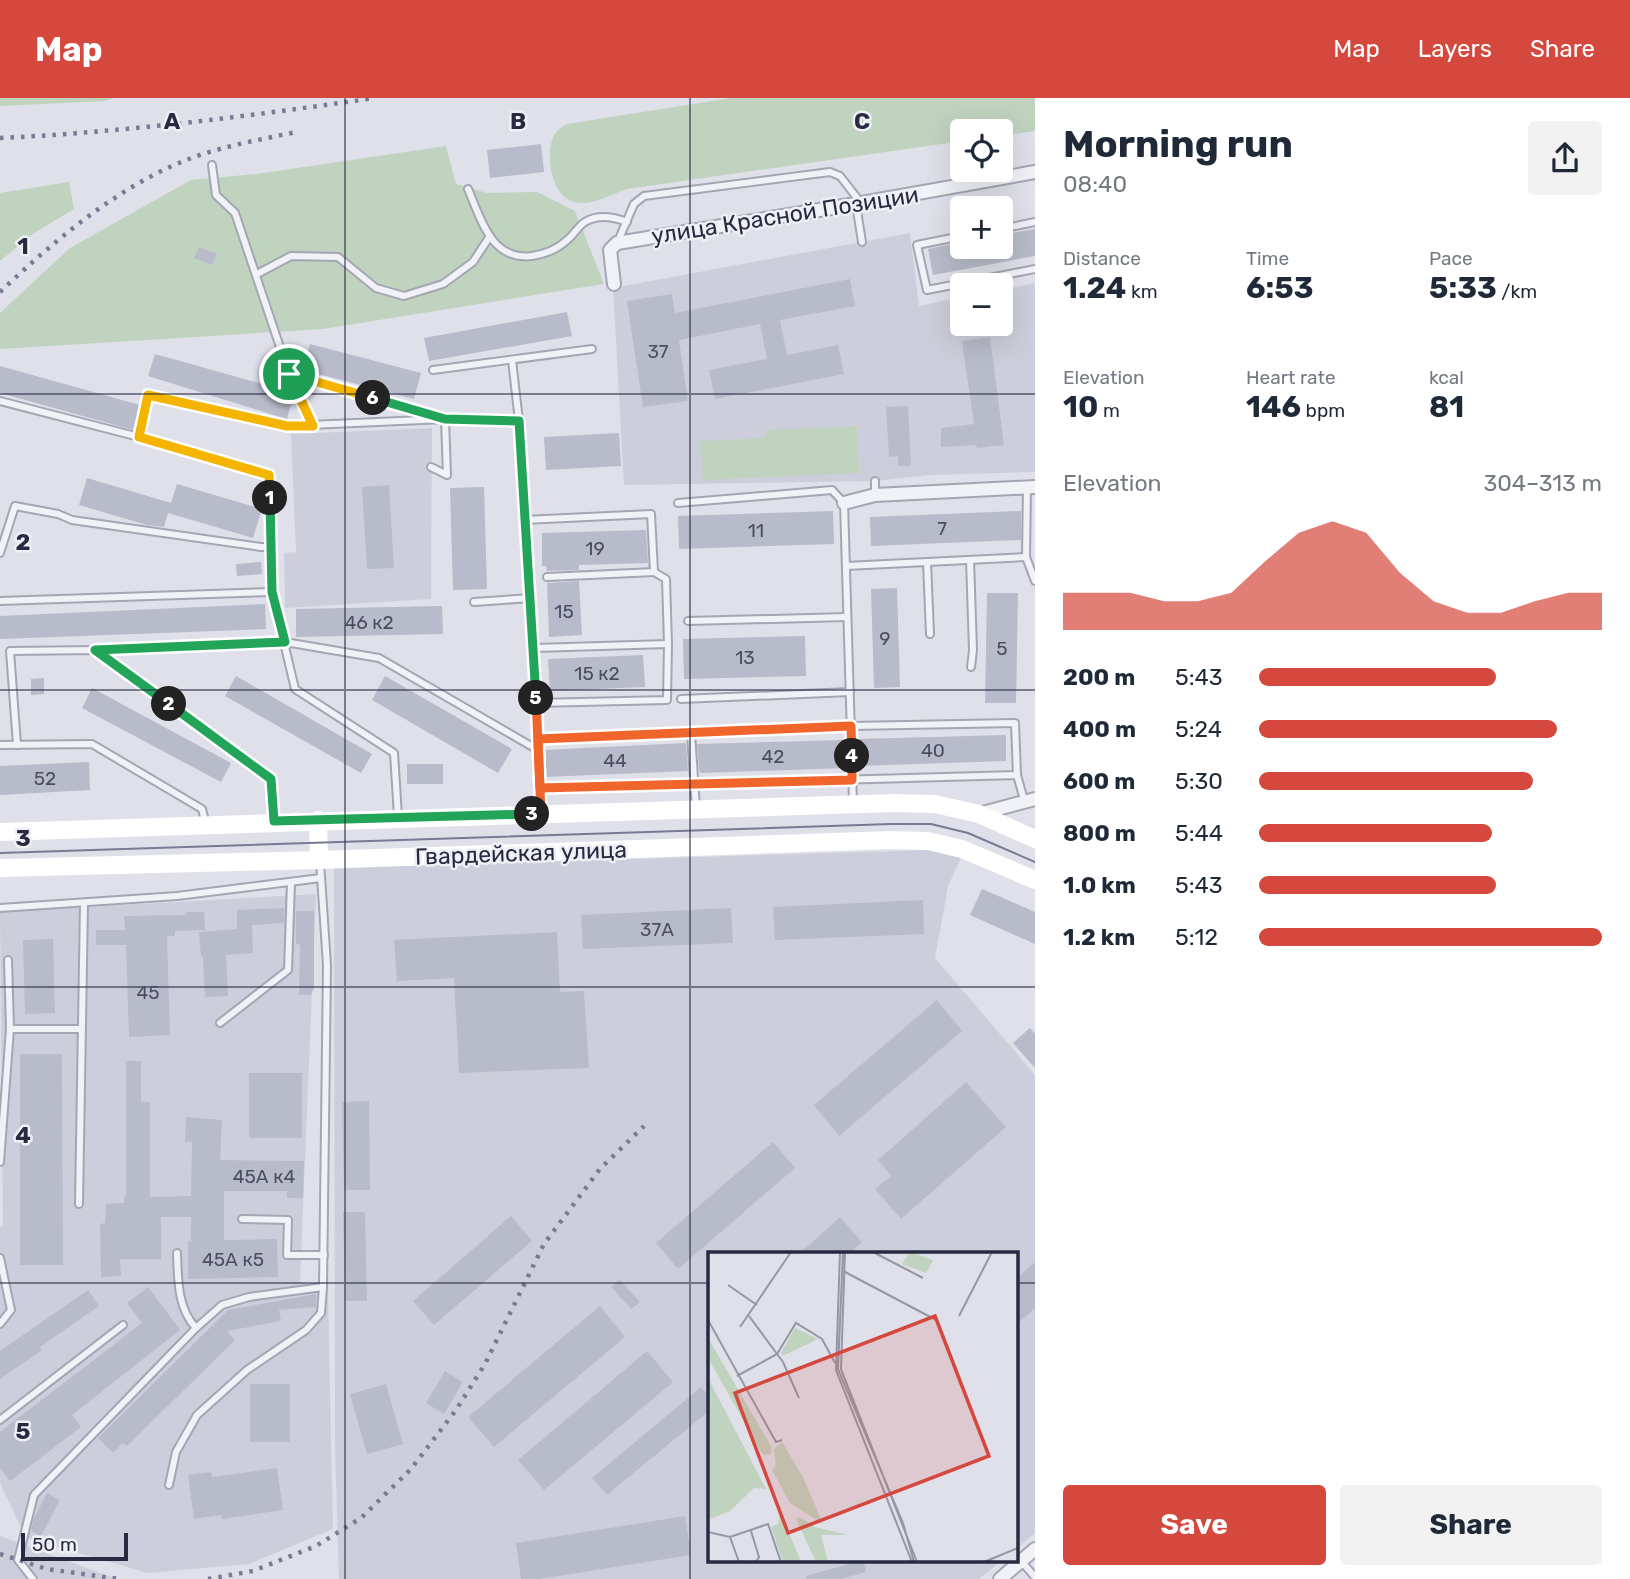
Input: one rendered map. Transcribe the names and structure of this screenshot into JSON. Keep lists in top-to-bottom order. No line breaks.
{"streets":{"main road":["Гвардейская улица"],"street":["улица Красной Позиции"]},"house_numbers":["37","7","11","19","15","46 к2","9","5","13","15 к2","40","42","44","52","37А","45","45А к4","45А к5"],"scale_bar":"50 m","page":{"header":"Map","nav":["Map","Layers","Share"],"heading":["Morning run","08:40"],"map_buttons":["+","−"],"stats":[["Distance","1.24 km"],["Time","6:53"],["Pace","5:33 /km"],["Elevation","10 m"],["Heart rate","146 bpm"],["kcal","81"]],"pins":["6","1","5","2","4","3"],"chart":["Elevation","304–313 m"],"list":[{"name":"200 m","note":"5:43"},{"name":"400 m","note":"5:24"},{"name":"600 m","note":"5:30"},{"name":"800 m","note":"5:44"},{"name":"1.0 km","note":"5:43"},{"name":"1.2 km","note":"5:12"}],"buttons":["Save","Share"],"scale":"50 m"},"grid":{"columns":["A","B","C"],"rows":["1","2","3","4","5"]}}
